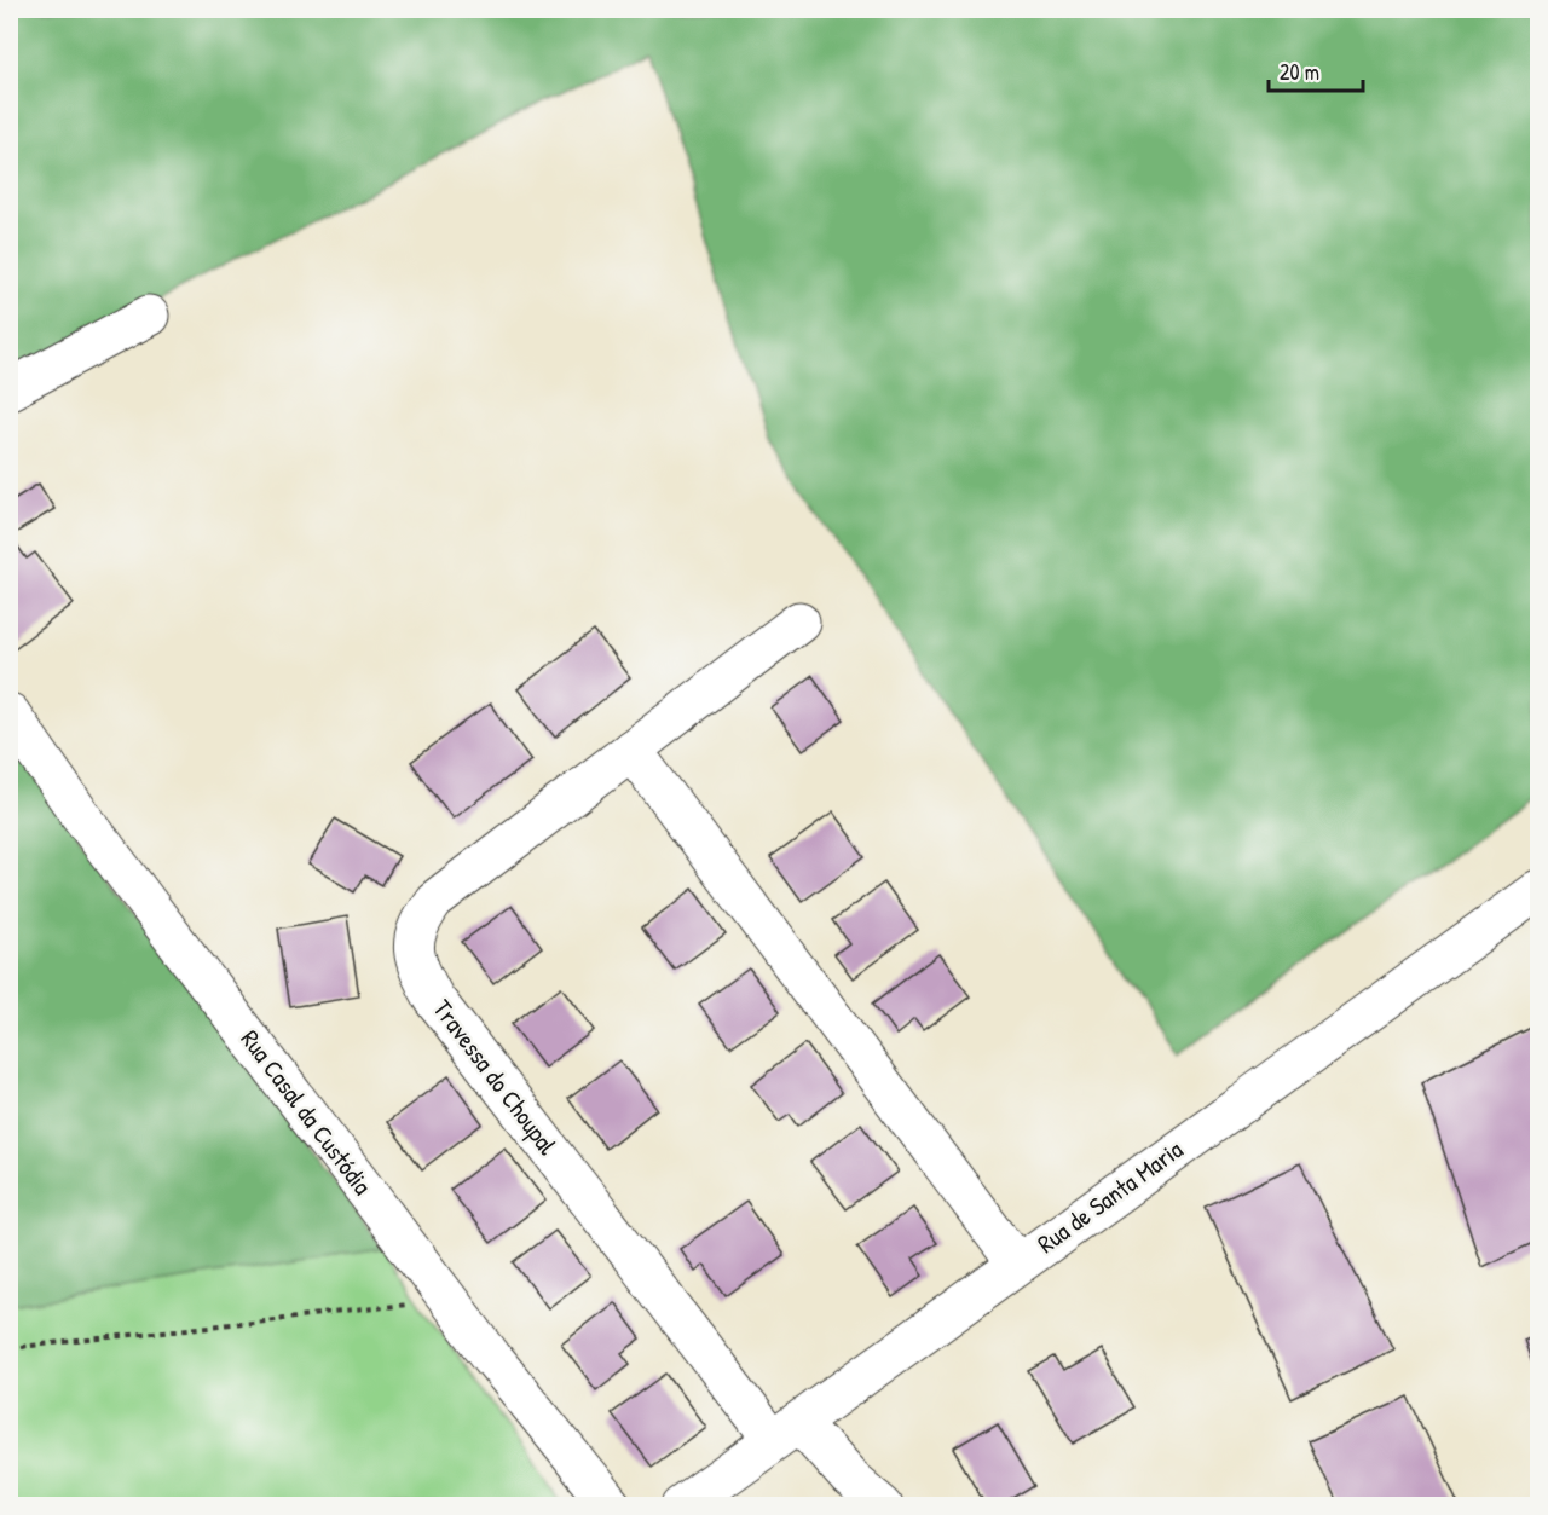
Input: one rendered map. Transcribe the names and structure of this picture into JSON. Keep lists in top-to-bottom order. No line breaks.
{"streets":{"street":["Travessa do Choupal","Rua Casal da Custódia","Rua de Santa Maria"]},"crossings":[["Travessa do Choupal","Rua de Santa Maria"]],"scale_bar":"20 m"}
